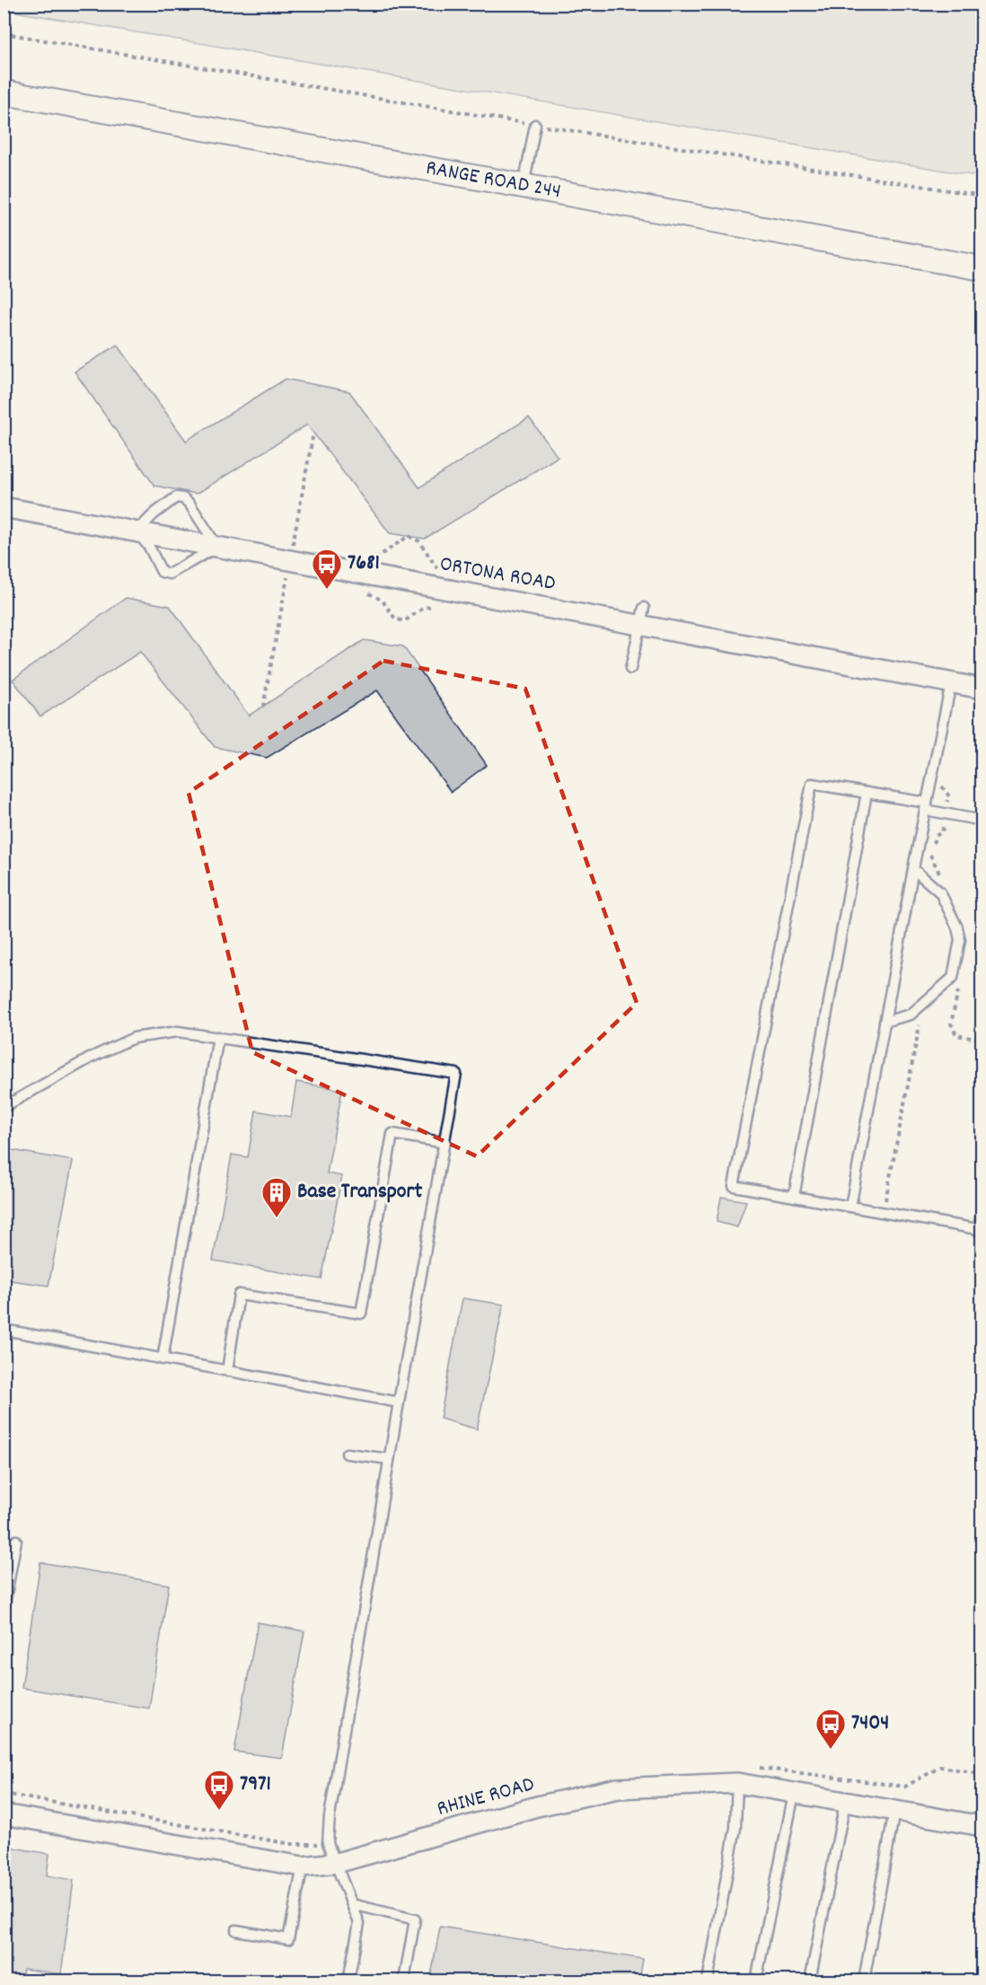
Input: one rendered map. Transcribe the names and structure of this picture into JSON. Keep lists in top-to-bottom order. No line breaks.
{"streets":{"street":["RANGE ROAD 244","ORTONA ROAD","RHINE ROAD"]},"places":{"bus stop":["7681","7404","7971"],"building":["Base Transport"]}}
